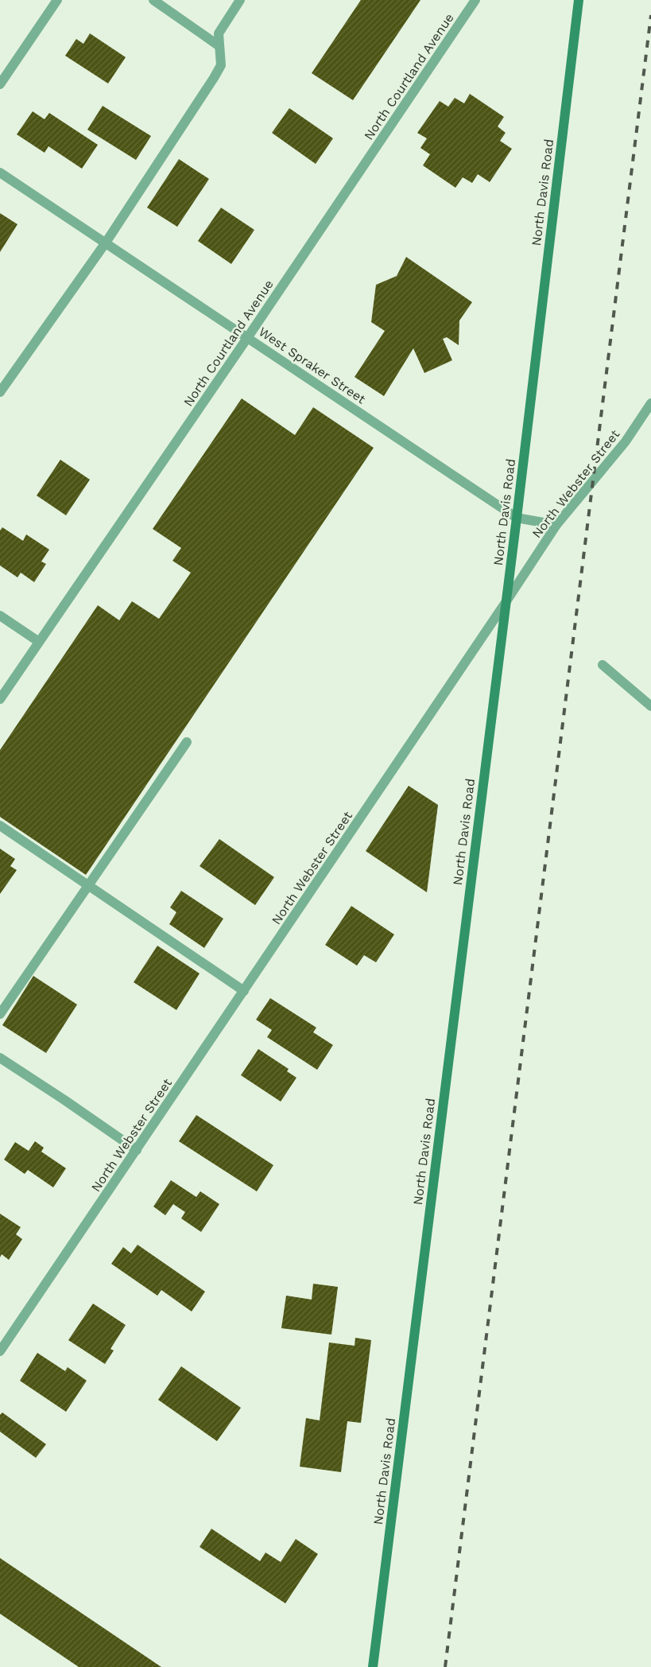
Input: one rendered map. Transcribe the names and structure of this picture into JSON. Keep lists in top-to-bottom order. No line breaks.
{"streets":{"street":["North Courtland Avenue","North Davis Road","West Spraker Street","North Webster Street"]},"crossings":[["North Courtland Avenue","West Spraker Street"],["North Davis Road","West Spraker Street"],["North Davis Road","North Webster Street"],["West Spraker Street","North Webster Street"]]}
